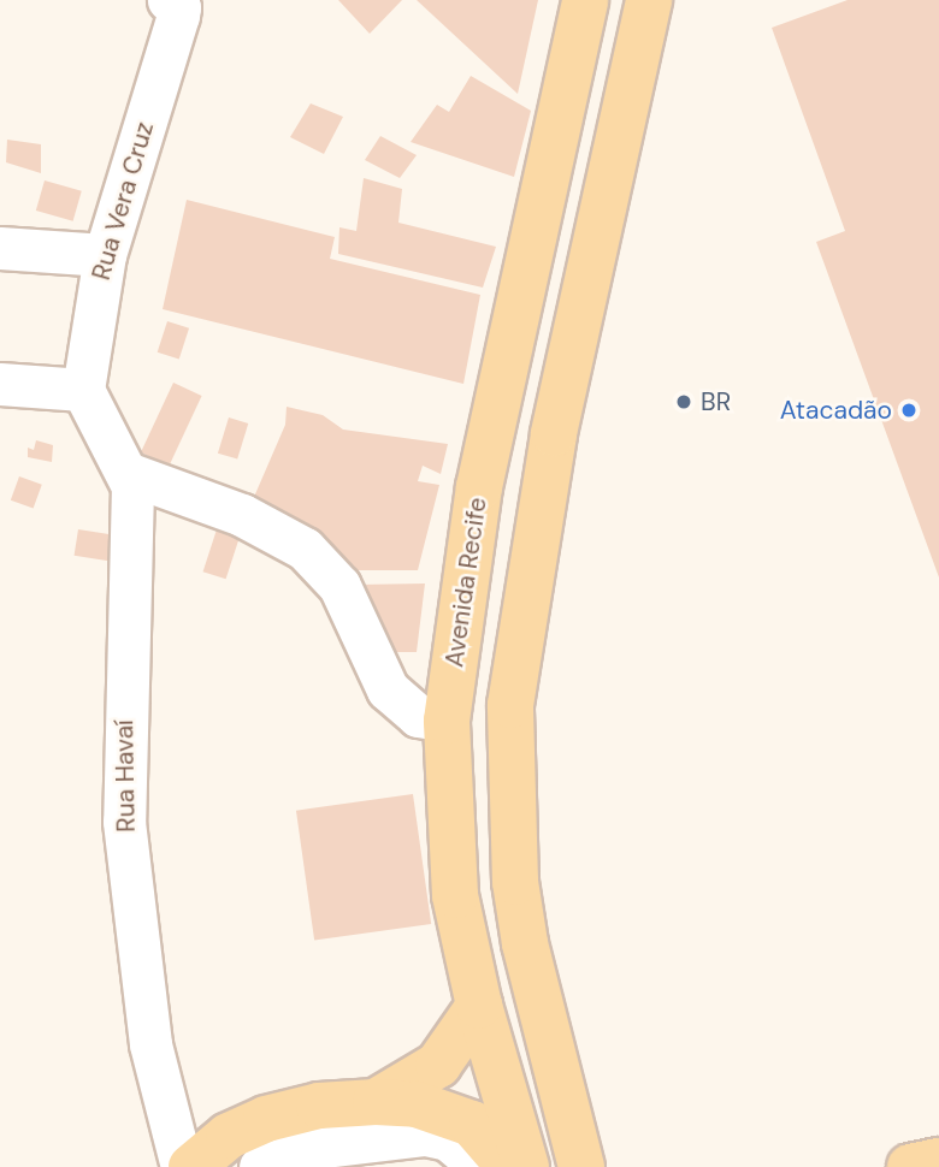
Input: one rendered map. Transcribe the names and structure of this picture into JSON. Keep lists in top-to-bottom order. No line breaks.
{"streets":{"main road":["Avenida Recife"],"street":["Rua Vera Cruz","Rua Havaí"]},"crossings":[["Rua Vera Cruz","Rua Havaí"]],"places":["BR","Atacadão"]}
